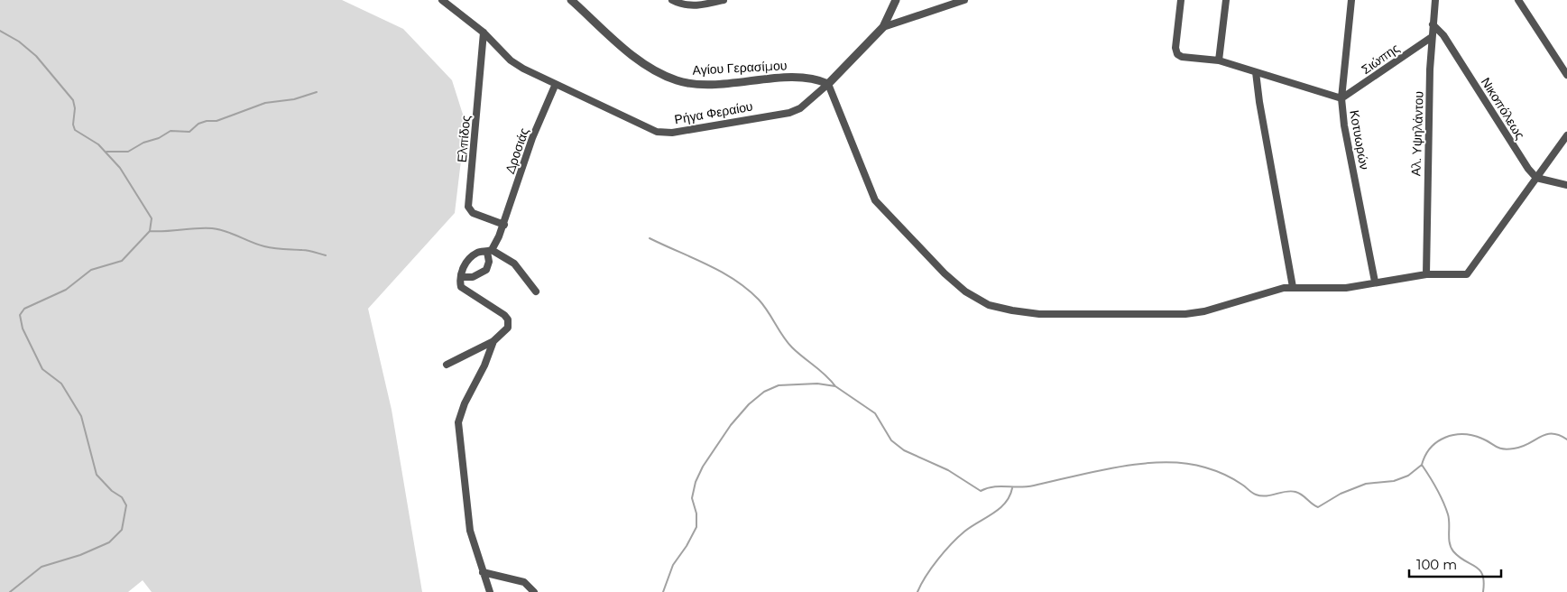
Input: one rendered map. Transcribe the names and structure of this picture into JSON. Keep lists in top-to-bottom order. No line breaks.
{"streets":{"street":["Σιώπης","Αγίου Γερασίμου","Νικοπόλεως","Ρήγα Φεραίου","Αλ. Υψηλάντου","Ελπίδος","Κοτυωρών","Δροσιάς"]},"crossings":[["Σιώπης","Αλ. Υψηλάντου"],["Σιώπης","Κοτυωρών"],["Αγίου Γερασίμου","Ρήγα Φεραίου"],["Νικοπόλεως","Αλ. Υψηλάντου"],["Ρήγα Φεραίου","Ελπίδος"],["Ρήγα Φεραίου","Δροσιάς"],["Ελπίδος","Δροσιάς"]],"scale_bar":"100 m"}
